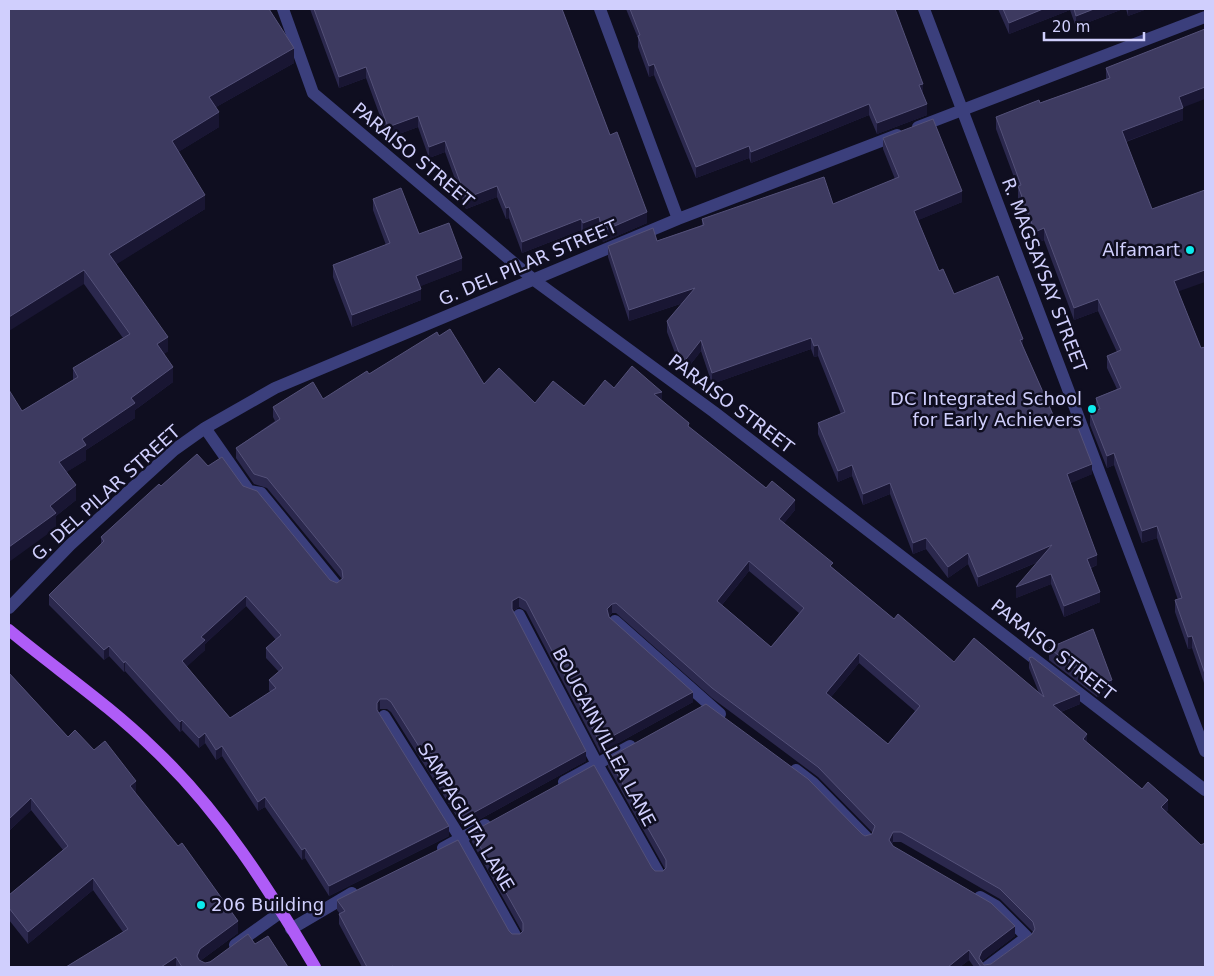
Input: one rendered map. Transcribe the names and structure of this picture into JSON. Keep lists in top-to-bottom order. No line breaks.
{"streets":{"street":["PARAISO STREET","G. DEL PILAR STREET","R. MAGSAYSAY STREET","BOUGAINVILLEA LANE","SAMPAGUITA LANE"]},"crossings":[["PARAISO STREET","G. DEL PILAR STREET"],["G. DEL PILAR STREET","R. MAGSAYSAY STREET"]],"places":["Alfamart","DC Integrated School for Early Achievers","206 Building"],"scale_bar":"20 m"}
